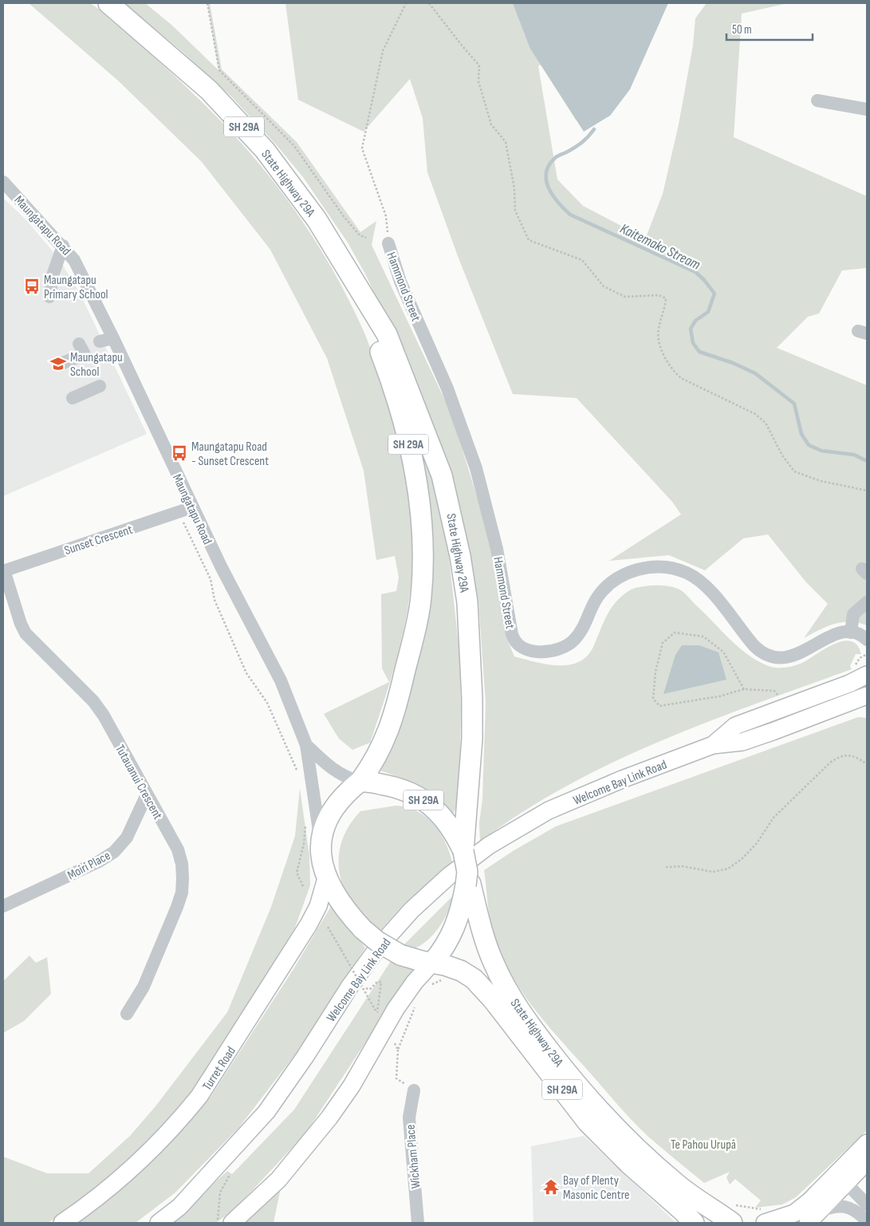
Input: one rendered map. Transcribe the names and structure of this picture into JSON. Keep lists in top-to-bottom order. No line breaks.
{"streets":{"highway":["SH 29A","State Highway 29A"],"main road":["Welcome Bay Link Road","Turret Road"],"street":["Maungatapu Road","Hammond Street","Sunset Crescent","Tutauanui Crescent","Moiri Place","Wickham Place"]},"crossings":[["SH 29A","State Highway 29A"],["SH 29A","Maungatapu Road"],["SH 29A","Turret Road"],["State Highway 29A","Maungatapu Road"],["Maungatapu Road","Sunset Crescent"],["Sunset Crescent","Tutauanui Crescent"],["Tutauanui Crescent","Moiri Place"]],"water":["Kaitemako Stream"],"parks":["Te Pahou Urupā"],"places":{"bus stop":["Maungatapu Primary School","Maungatapu Road - Sunset Crescent"],"school or university":["Maungatapu School"],"temple":["Bay of Plenty Masonic Centre"]},"scale_bar":"50 m"}
